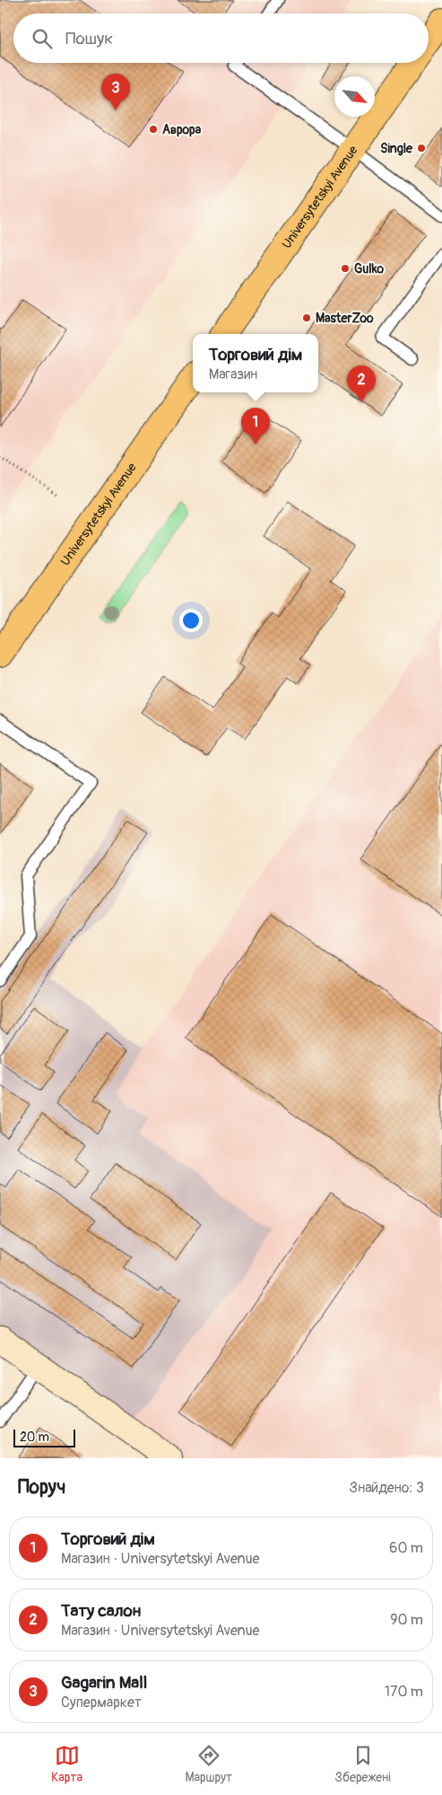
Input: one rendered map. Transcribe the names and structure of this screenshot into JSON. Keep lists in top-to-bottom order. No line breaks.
{"streets":{"main road":["Universytetskyi Avenue"]},"places":["Аврора","Single","Gulko","MasterZoo"],"scale_bar":"20 m","north":"bottom right","page":{"search":"Пошук","pins":["3","2","1"],"popup":["Торговий дім","Магазин"],"scale":"20 m","heading":["Поруч","Знайдено: 3"],"list":[{"mark":"1","name":"Торговий дім","note":"Магазин · Universytetskyi Avenue","value":"60 m"},{"mark":"2","name":"Тату салон","note":"Магазин · Universytetskyi Avenue","value":"90 m"},{"mark":"3","name":"Gagarin Mall","note":"Супермаркет","value":"170 m"}],"nav":["Карта","Маршрут","Збережені"]}}
